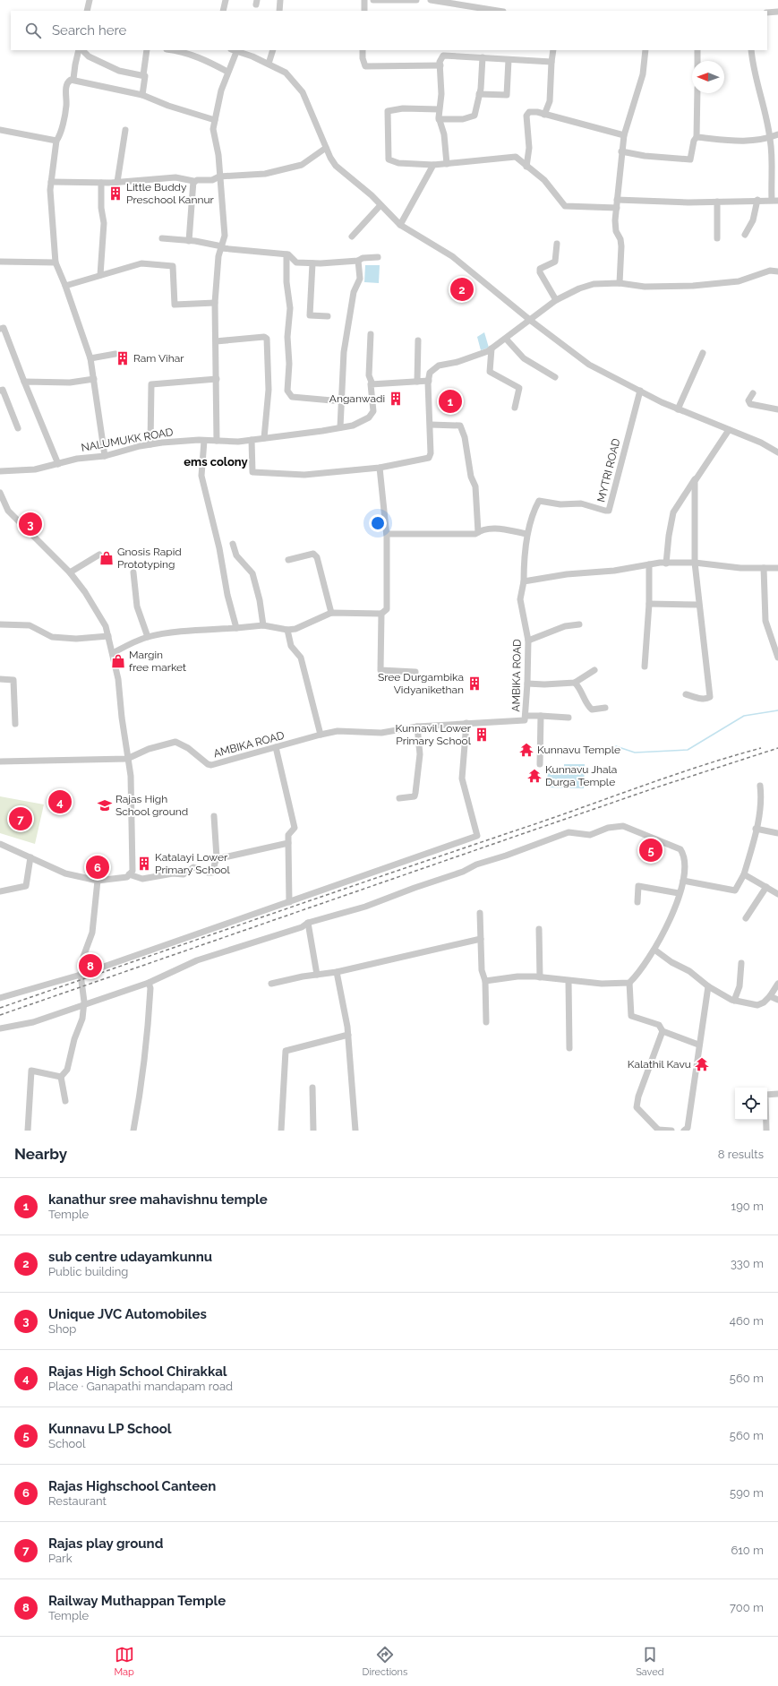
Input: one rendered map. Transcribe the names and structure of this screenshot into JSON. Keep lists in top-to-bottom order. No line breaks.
{"streets":{"street":["NALUMUKK ROAD","MYTRI ROAD","AMBIKA ROAD"]},"crossings":[["MYTRI ROAD","AMBIKA ROAD"]],"districts":["ems colony"],"places":{"building":["Little Buddy Preschool Kannur","Ram Vihar","Anganwadi","Sree Durgambika Vidyanikethan","Kunnavil Lower Primary School","Katalayi Lower Primary School"],"shop":["Gnosis Rapid Prototyping","Margin free market"],"temple":["Kunnavu Temple","Kunnavu Jhala Durga Temple","Kalathil Kavu"],"school or university":["Rajas High School ground"]},"north":"left","page":{"search":"Search here","pins":["2","1","3","4","7","5","6","8"],"heading":["Nearby","8 results"],"list":[{"mark":"1","name":"kanathur sree mahavishnu temple","note":"Temple","value":"190 m"},{"mark":"2","name":"sub centre udayamkunnu","note":"Public building","value":"330 m"},{"mark":"3","name":"Unique JVC Automobiles","note":"Shop","value":"460 m"},{"mark":"4","name":"Rajas High School Chirakkal","note":"Place · Ganapathi mandapam road","value":"560 m"},{"mark":"5","name":"Kunnavu LP School","note":"School","value":"560 m"},{"mark":"6","name":"Rajas Highschool Canteen","note":"Restaurant","value":"590 m"},{"mark":"7","name":"Rajas play ground","note":"Park","value":"610 m"},{"mark":"8","name":"Railway Muthappan Temple","note":"Temple","value":"700 m"}],"nav":["Map","Directions","Saved"]}}
